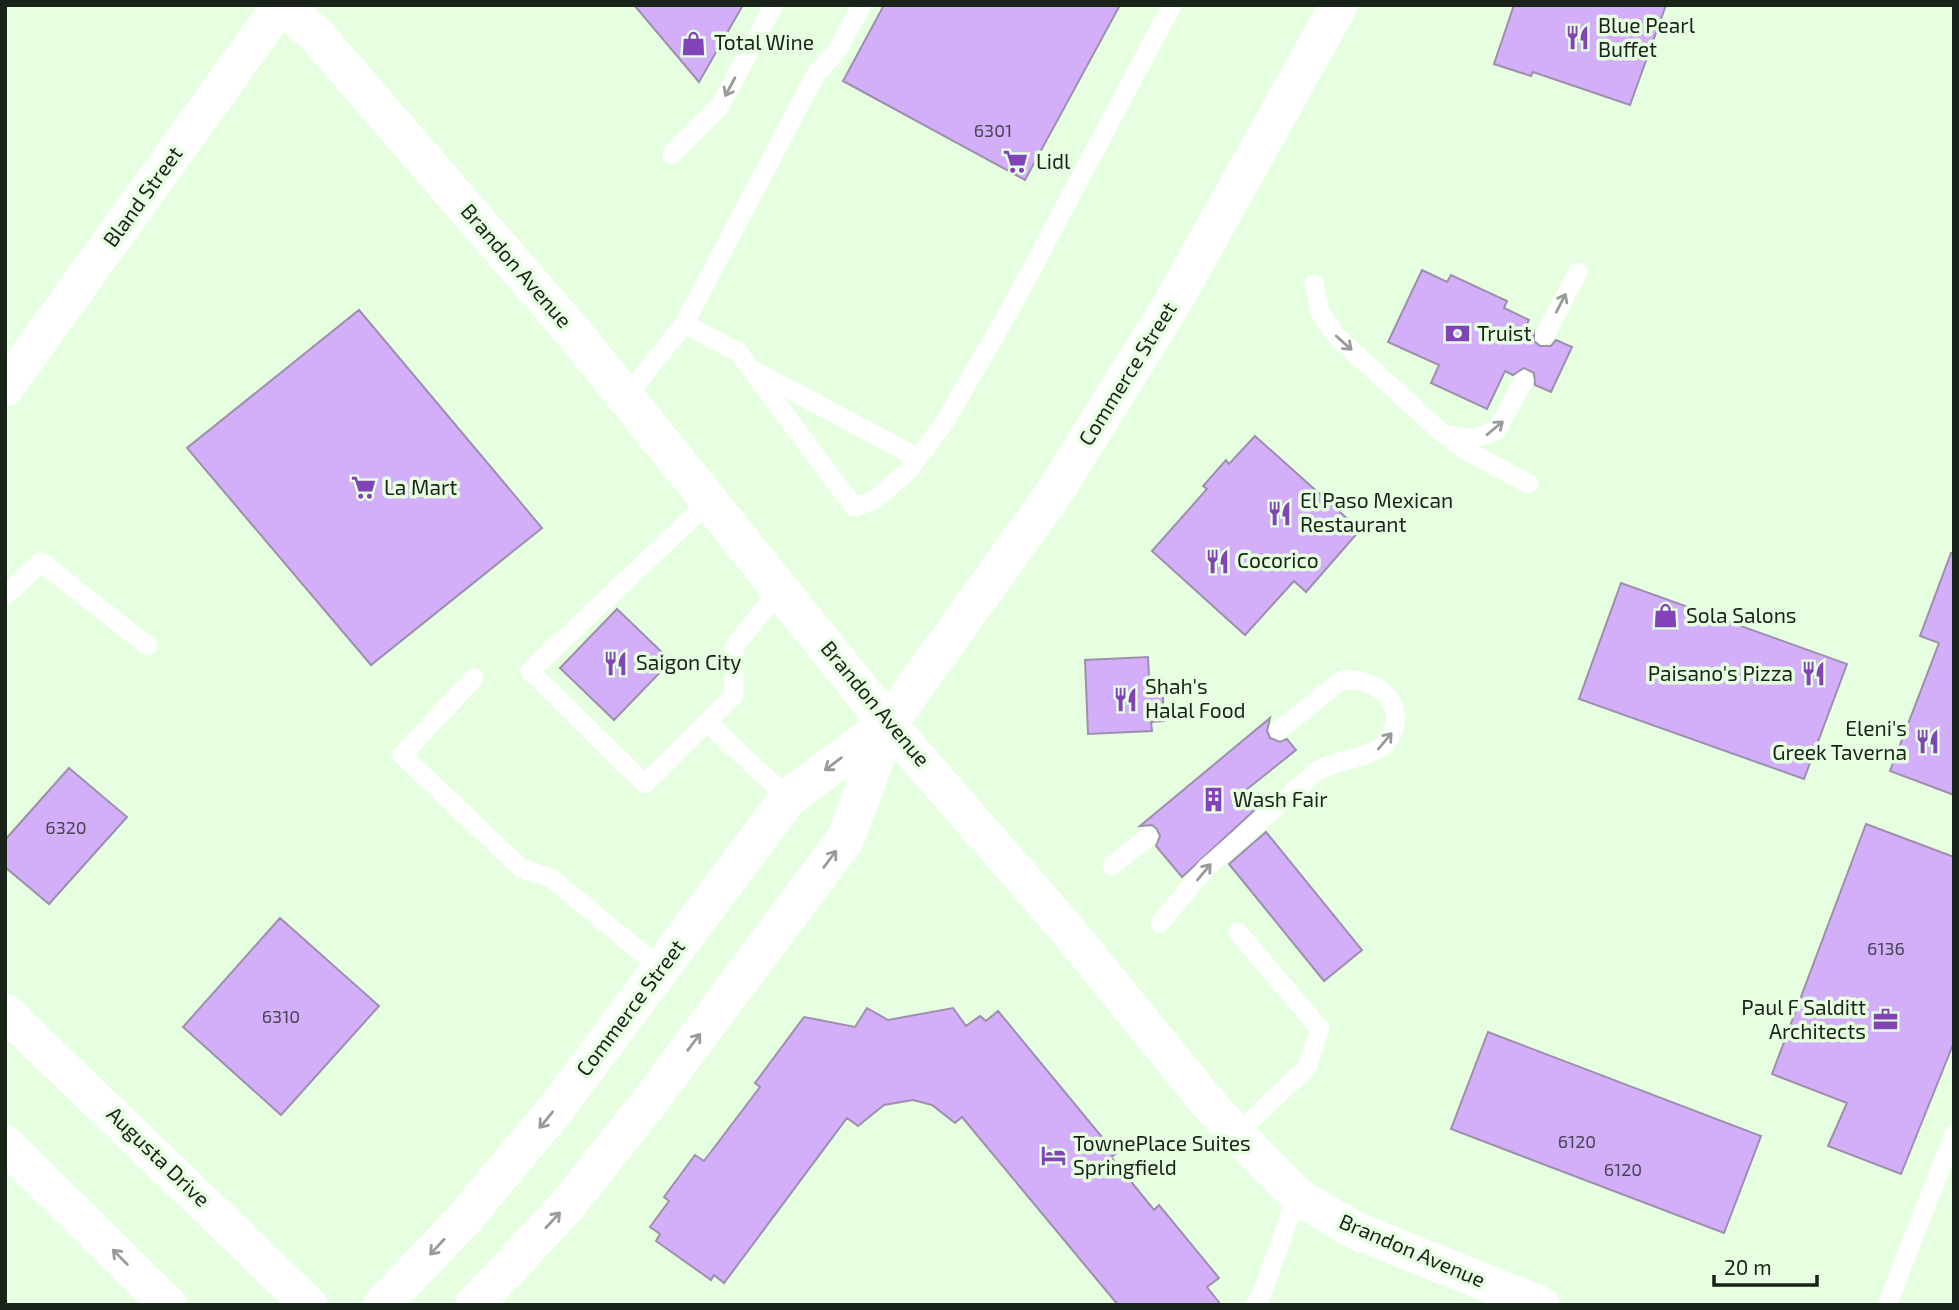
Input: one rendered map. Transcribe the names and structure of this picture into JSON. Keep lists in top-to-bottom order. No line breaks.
{"streets":{"main road":["Brandon Avenue","Commerce Street"],"street":["Bland Street","Augusta Drive"]},"crossings":[["Bland Street","Brandon Avenue"],["Brandon Avenue","Commerce Street"]],"places":{"restaurant":["Blue Pearl Buffet","El Paso Mexican Restaurant","Cocorico","Saigon City","Paisano's Pizza","Shah's Halal Food","Eleni's Greek Taverna"],"shop":["Total Wine","Sola Salons"],"supermarket":["Lidl","La Mart"],"bank":["Truist"],"building":["Wash Fair"],"office":["Paul F Salditt Architects"],"hotel":["TownePlace Suites Springfield"]},"house_numbers":["6301","6320","6136","6310","6120","6120"],"scale_bar":"20 m"}
